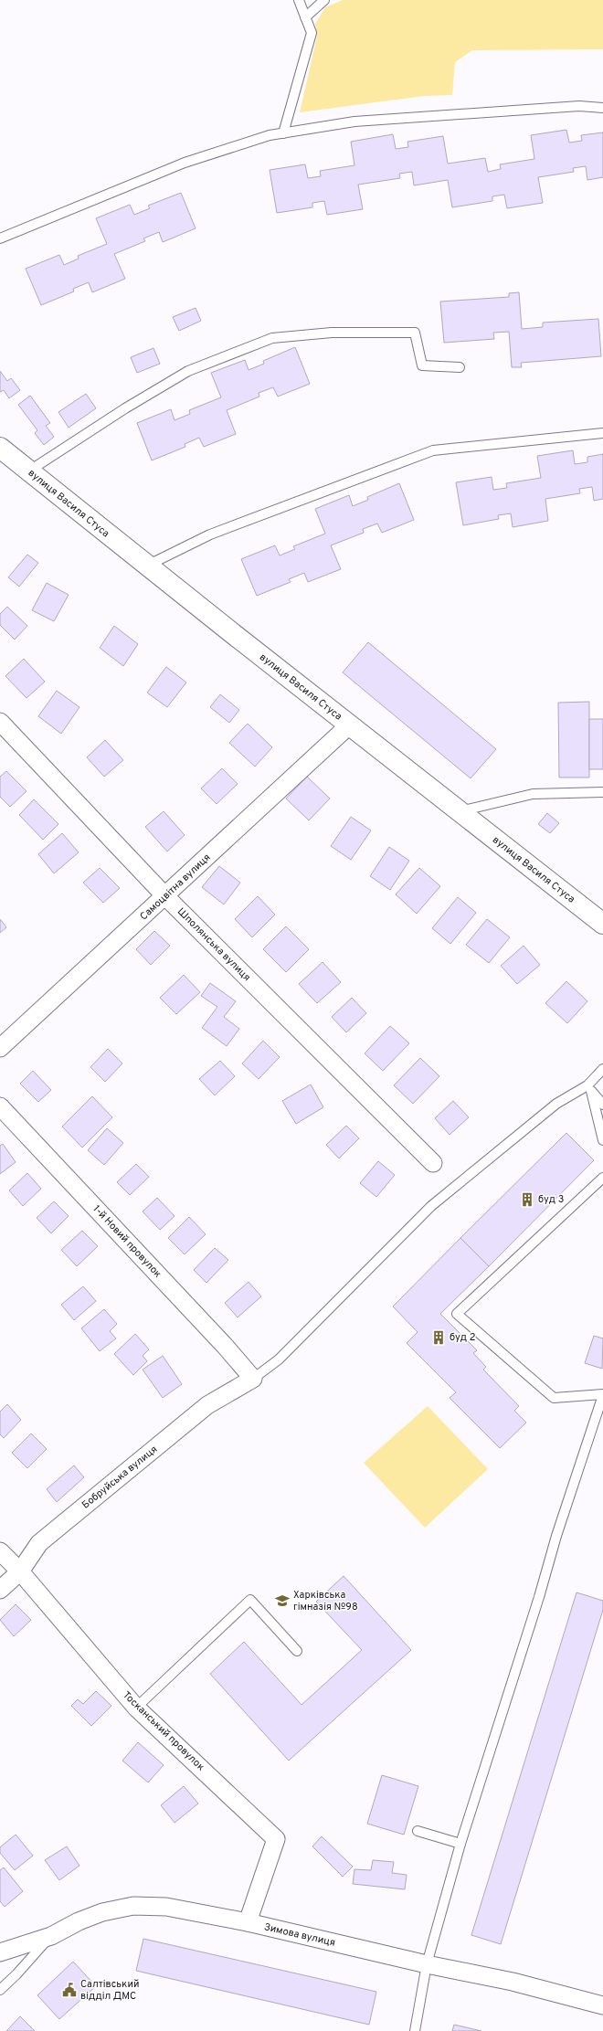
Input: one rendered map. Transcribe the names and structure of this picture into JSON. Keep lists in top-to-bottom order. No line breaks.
{"streets":{"street":["вулиця Василя Стуса","Самоцвітна вулиця","Шполянська вулиця","1-й Новий провулок","Бобруйська вулиця","Тосканський провулок","Зимова вулиця"]},"crossings":[["вулиця Василя Стуса","Самоцвітна вулиця"],["Самоцвітна вулиця","Шполянська вулиця"],["1-й Новий провулок","Бобруйська вулиця"],["Бобруйська вулиця","Тосканський провулок"],["Тосканський провулок","Зимова вулиця"]],"places":{"building":["буд 3","буд 2"],"school or university":["Харківська гімназія №98"],"public building":["Салтівський відділ ДМС"]}}
